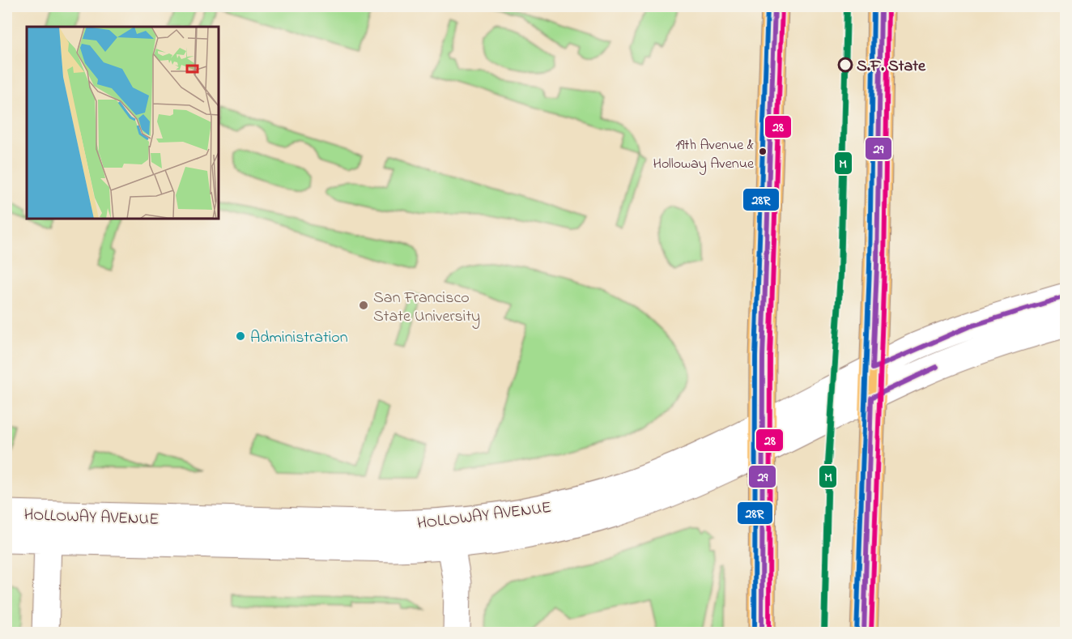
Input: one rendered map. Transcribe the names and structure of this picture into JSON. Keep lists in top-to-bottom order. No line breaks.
{"streets":{"street":["HOLLOWAY AVENUE"]},"places":["S.F. State","19th Avenue & Holloway Avenue","San Francisco State University","Administration"],"lines":["transit line M","transit line 29","transit line 28","transit line 28R"]}
